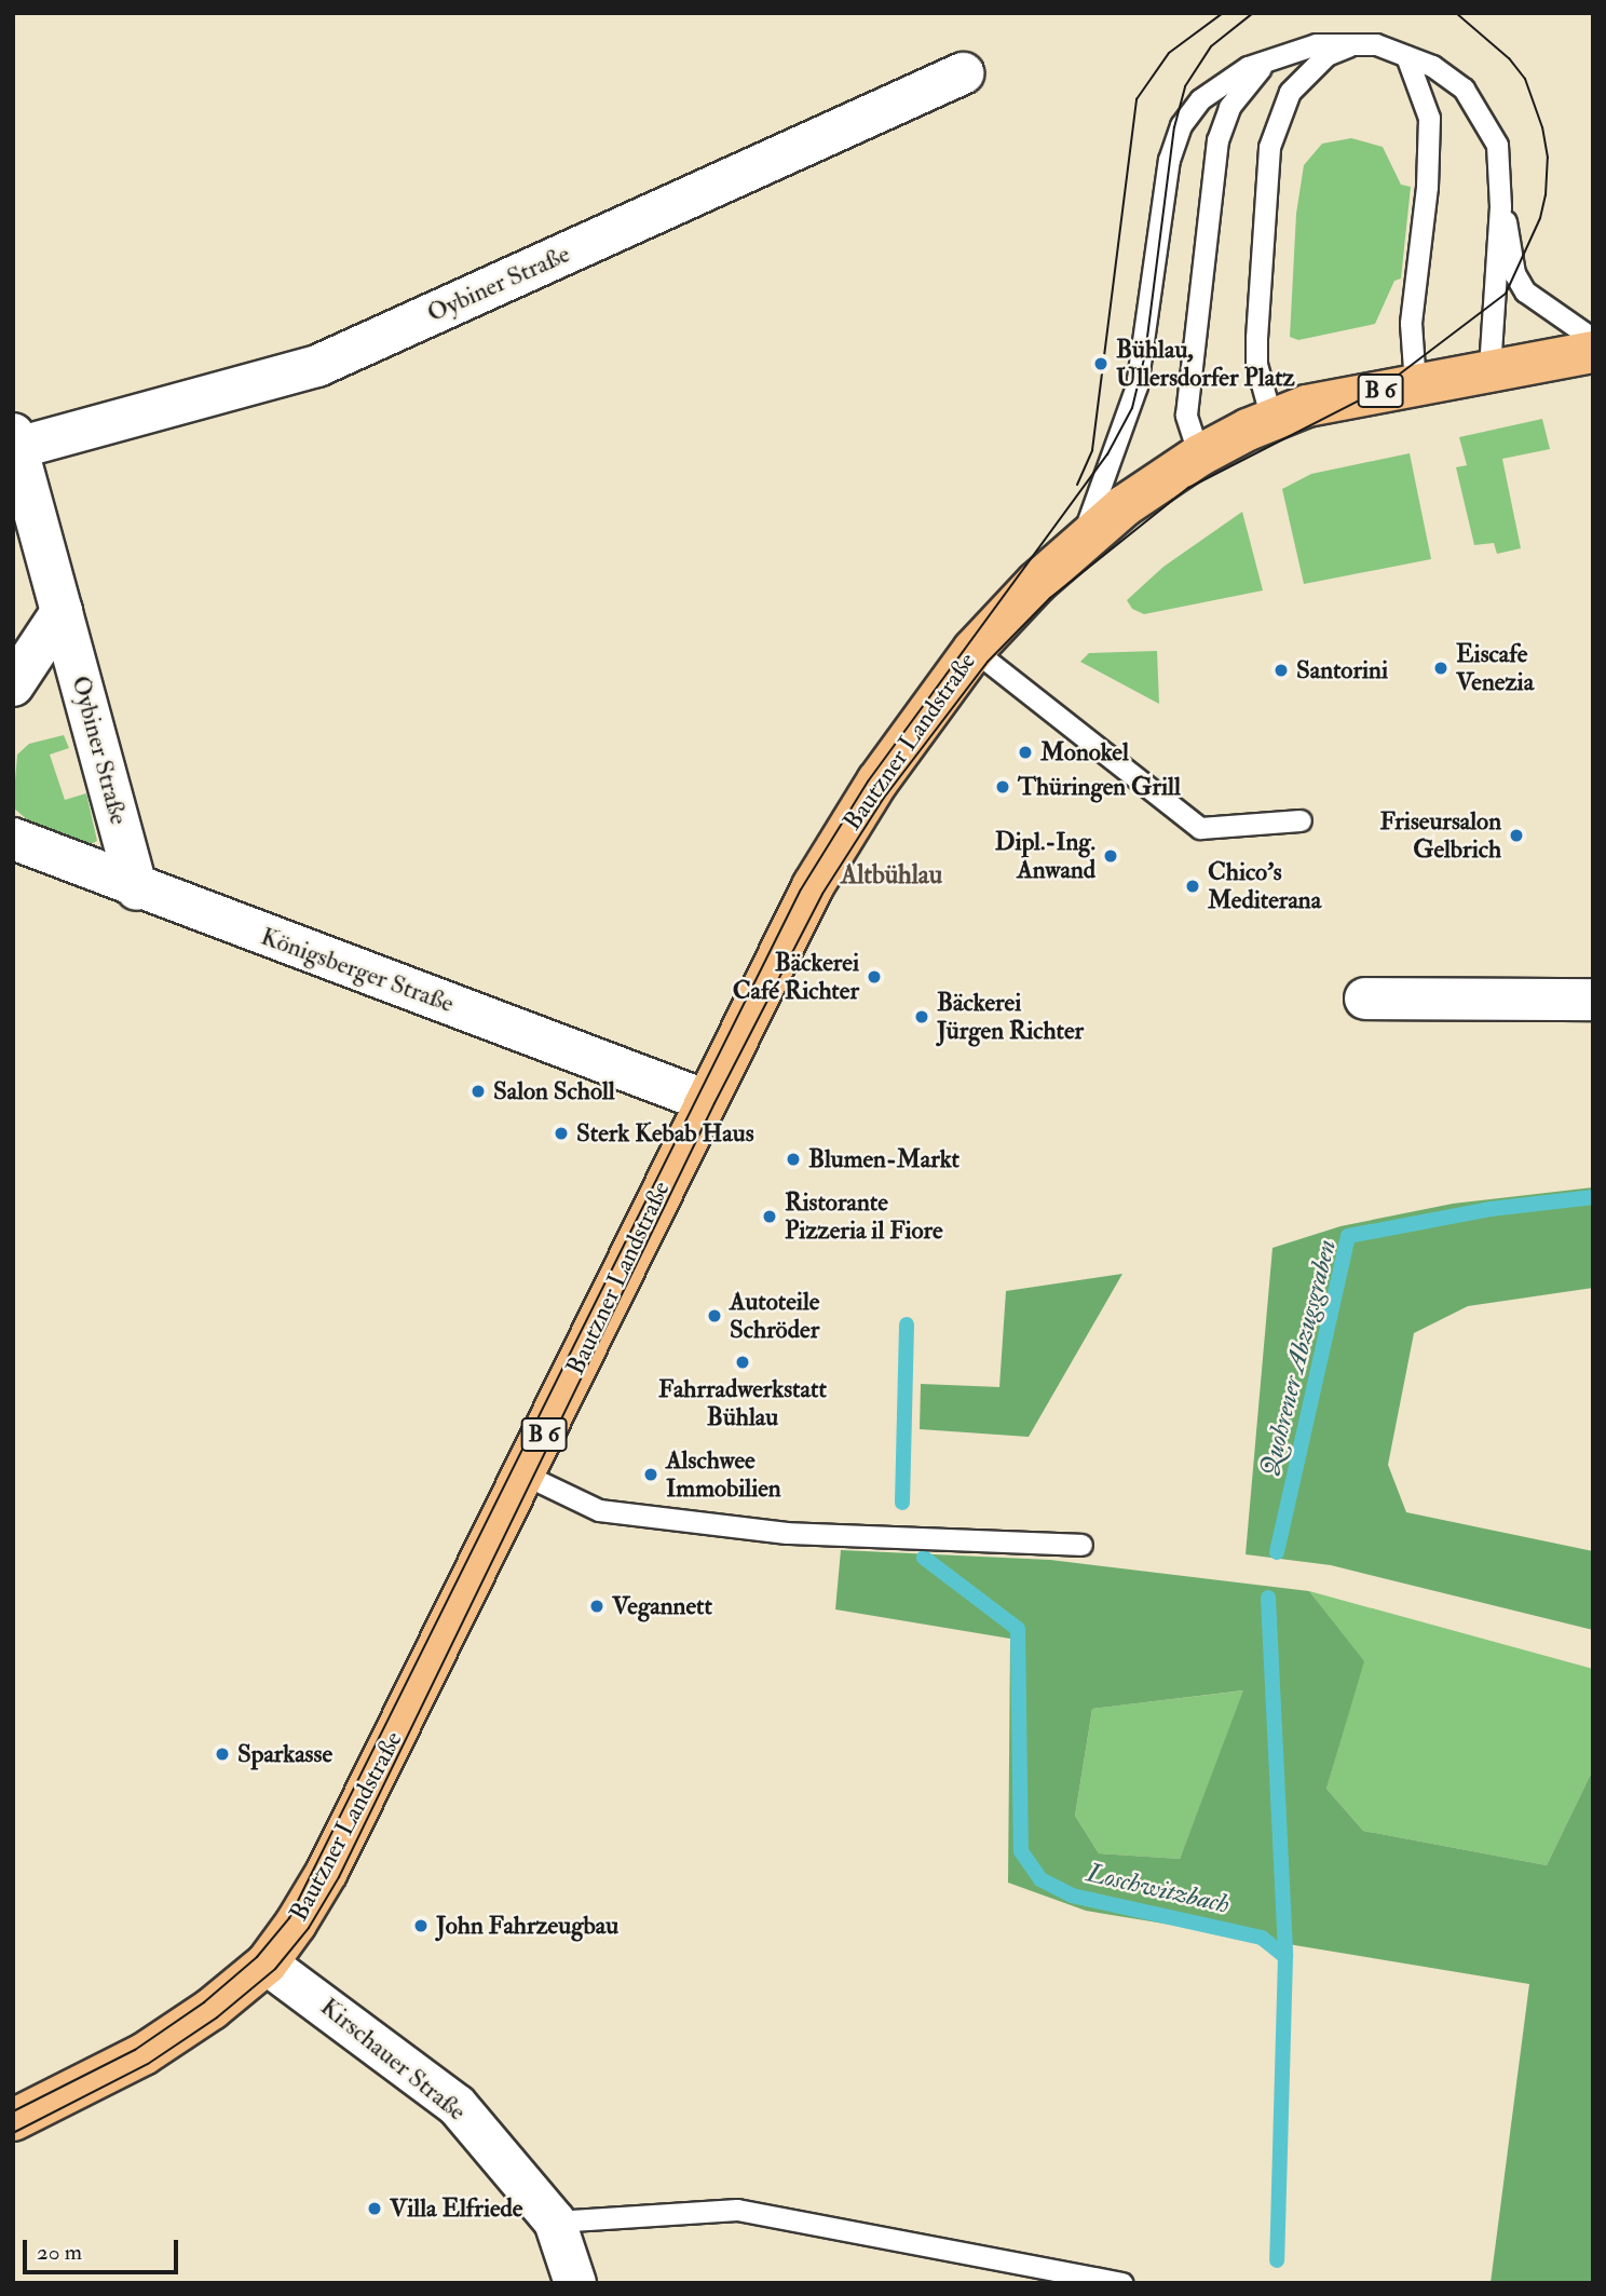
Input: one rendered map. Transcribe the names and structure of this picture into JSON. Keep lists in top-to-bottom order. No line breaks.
{"streets":{"main road":["B 6","Bautzner Landstraße"],"street":["Oybiner Straße","Königsberger Straße","Kirschauer Straße"]},"crossings":[["Oybiner Straße","Königsberger Straße"],["Bautzner Landstraße","Königsberger Straße"],["Bautzner Landstraße","Kirschauer Straße"]],"districts":["Altbühlau"],"water":["Quohrener Abzugsgraben","Loschwitzbach"],"places":["Bühlau, Ullersdorfer Platz","Eiscafe Venezia","Santorini","Monokel","Thüringen Grill","Friseursalon Gelbrich","Dipl.-Ing. Anwand","Chico's Mediterana","Bäckerei Café Richter","Bäckerei Jürgen Richter","Salon Scholl","Sterk Kebab Haus","Blumen-Markt","Ristorante Pizzeria il Fiore","Autoteile Schröder","Fahrradwerkstatt Bühlau","Alschwee Immobilien","Vegannett","Sparkasse","John Fahrzeugbau","Villa Elfriede"],"scale_bar":"20 m"}
